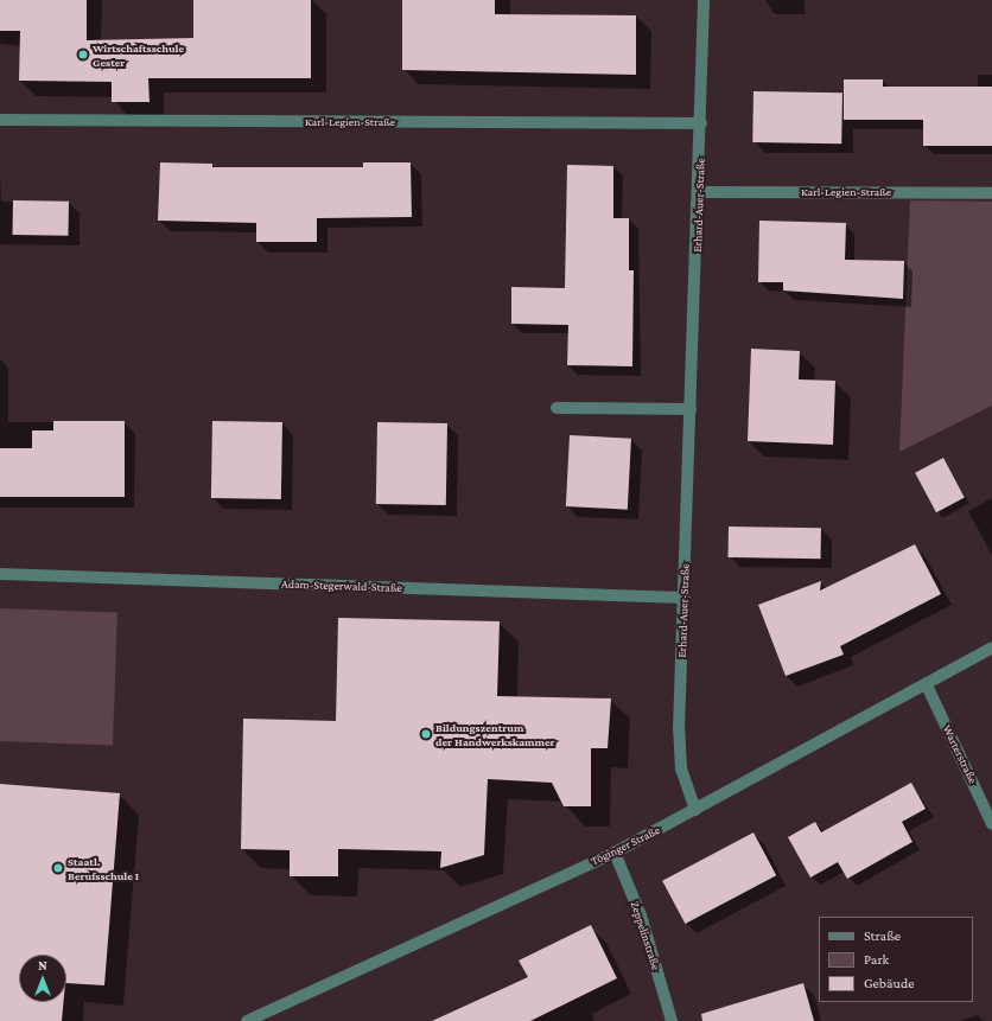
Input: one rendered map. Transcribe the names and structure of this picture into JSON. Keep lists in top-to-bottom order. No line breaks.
{"streets":{"street":["Karl-Legien-Straße","Erhard-Auer-Straße","Adam-Stegerwald-Straße","Warterstraße","Töginger Straße","Zeppelinstraße"]},"crossings":[["Karl-Legien-Straße","Erhard-Auer-Straße"],["Erhard-Auer-Straße","Adam-Stegerwald-Straße"],["Erhard-Auer-Straße","Töginger Straße"],["Warterstraße","Töginger Straße"],["Töginger Straße","Zeppelinstraße"]],"places":["Wirtschaftsschule Gester","Bildungszentrum der Handwerkskammer","Staatl. Berufsschule I"],"legend":["Straße","Park","Gebäude"],"north":"top"}
